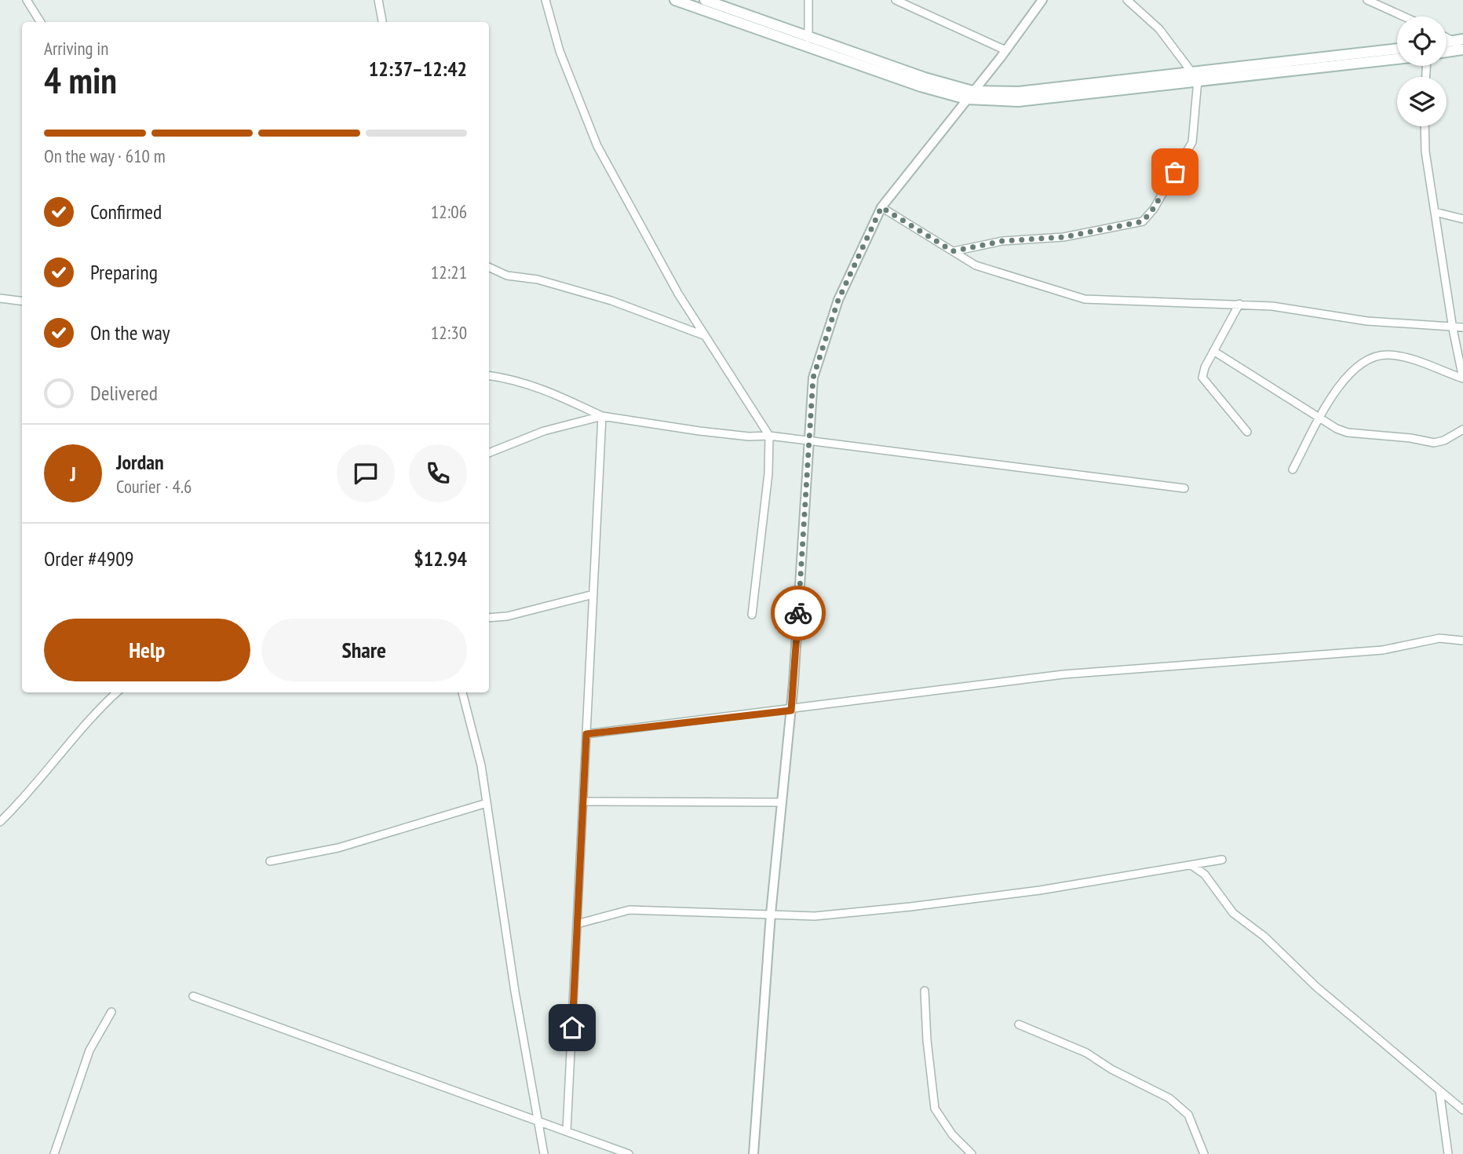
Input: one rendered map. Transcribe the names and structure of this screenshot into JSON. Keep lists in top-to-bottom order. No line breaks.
{"page":{"heading":["4 min","Arriving in","12:37–12:42"],"panel":["Jordan","Courier · 4.6","Order #4909","$12.94"],"bar":"On the way · 610 m","list":[["Confirmed","12:06"],["Preparing","12:21"],["On the way","12:30"],"Delivered"],"round":"J","buttons":["Help","Share"]}}
